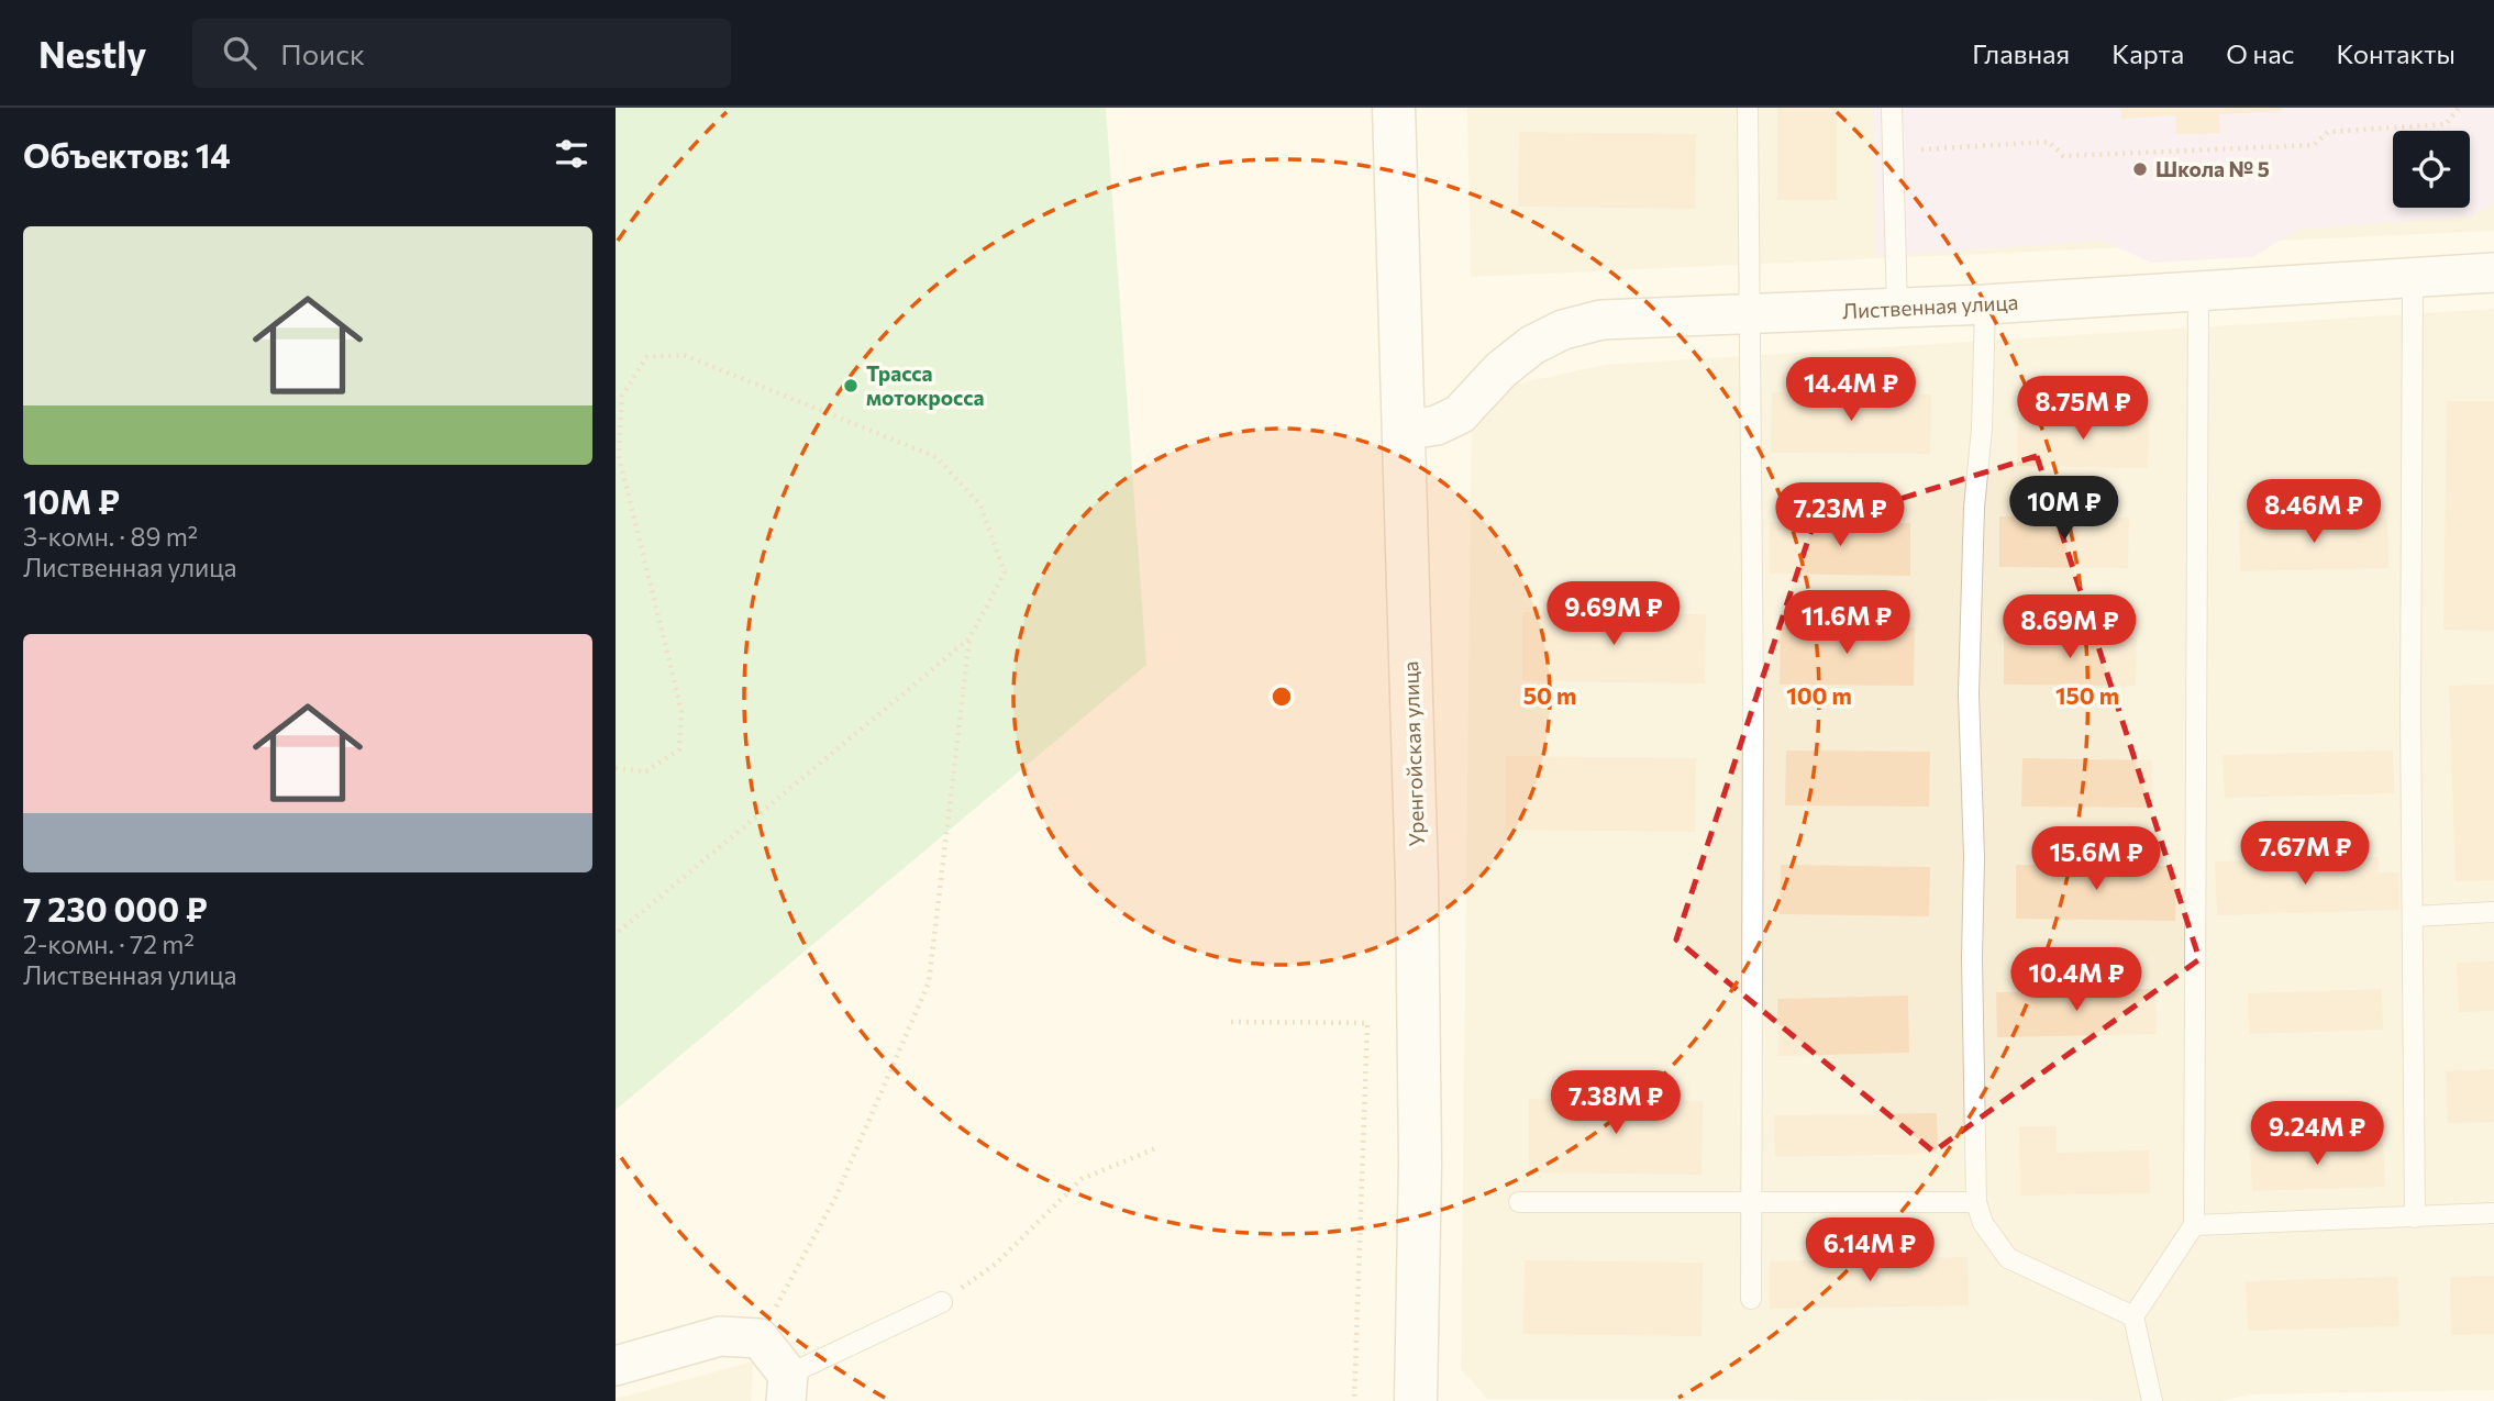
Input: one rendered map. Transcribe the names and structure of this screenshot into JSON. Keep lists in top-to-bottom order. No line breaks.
{"streets":{"street":["Лиственная улица","Уренгойская улица"]},"crossings":[["Лиственная улица","Уренгойская улица"]],"places":["Школа № 5","Трасса мотокросса"],"page":{"header":"Nestly","search":"Поиск","nav":["Главная","Карта","О нас","Контакты"],"heading":"Объектов: 14","list":[{"name":"10M ₽","note":"3-комн. · 89 m² · Лиственная улица"},{"name":"7 230 000 ₽","note":"2-комн. · 72 m² · Лиственная улица"}],"price":["14.4M ₽","8.75M ₽","10M ₽","8.46M ₽","7.23M ₽","9.69M ₽","11.6M ₽","8.69M ₽","7.67M ₽","15.6M ₽","10.4M ₽","7.38M ₽","9.24M ₽","6.14M ₽"]},"rings":["50 m","100 m","150 m"]}
